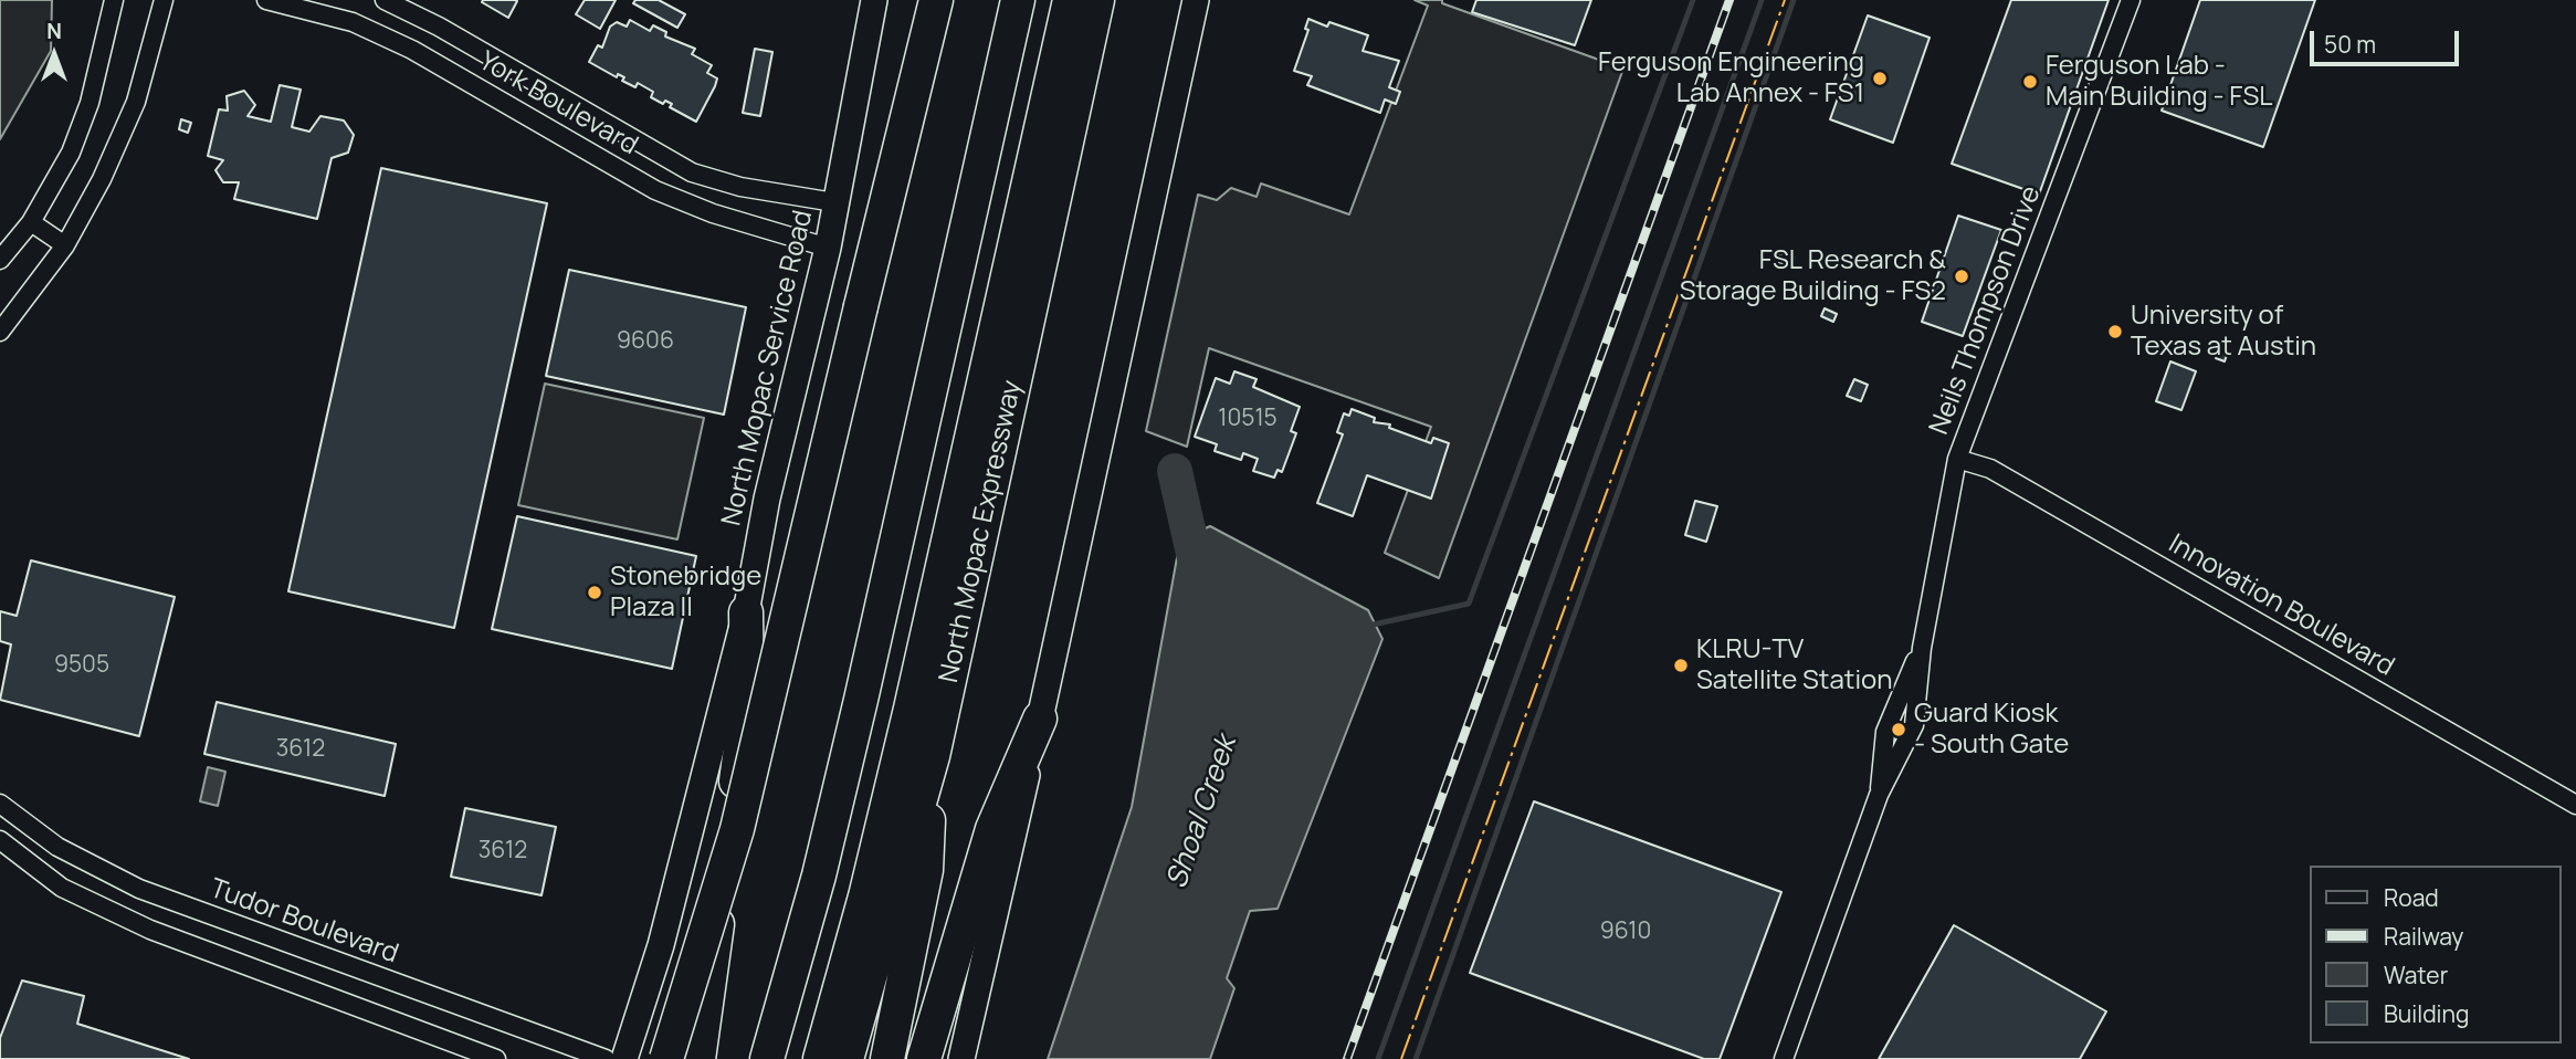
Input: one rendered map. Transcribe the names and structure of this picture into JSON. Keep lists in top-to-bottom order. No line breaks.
{"streets":{"highway":["North Mopac Expressway"],"main road":["North Mopac Service Road"],"street":["York Boulevard","Neils Thompson Drive","Innovation Boulevard","Tudor Boulevard"]},"crossings":[["York Boulevard","North Mopac Service Road"],["Neils Thompson Drive","Innovation Boulevard"]],"water":["Shoal Creek"],"places":["Ferguson Engineering Lab Annex - FS1","Ferguson Lab - Main Building - FSL","FSL Research & Storage Building - FS2","University of Texas at Austin","Stonebridge Plaza II","KLRU-TV Satellite Station","Guard Kiosk - South Gate"],"house_numbers":["9606","10515","9505","3612","3612","9610"],"legend":["Road","Railway","Water","Building"],"scale_bar":"50 m","north":"top"}
